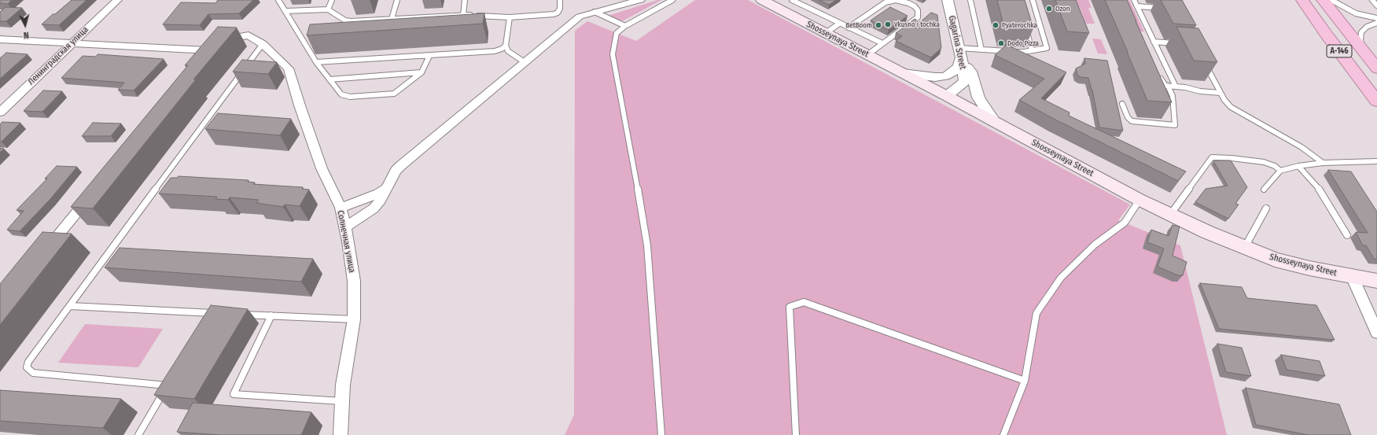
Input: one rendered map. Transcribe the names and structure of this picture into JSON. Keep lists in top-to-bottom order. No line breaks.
{"streets":{"highway":["А-146"],"main road":["Shosseynaya Street"],"street":["Gagarina Street","Ленинградская улица","Солнечная улица"]},"crossings":[["Shosseynaya Street","Gagarina Street"]],"places":["Ozon","Vkusno i tochka","BetBoom","Pyaterochka","Dodo Pizza"],"north":"bottom"}
